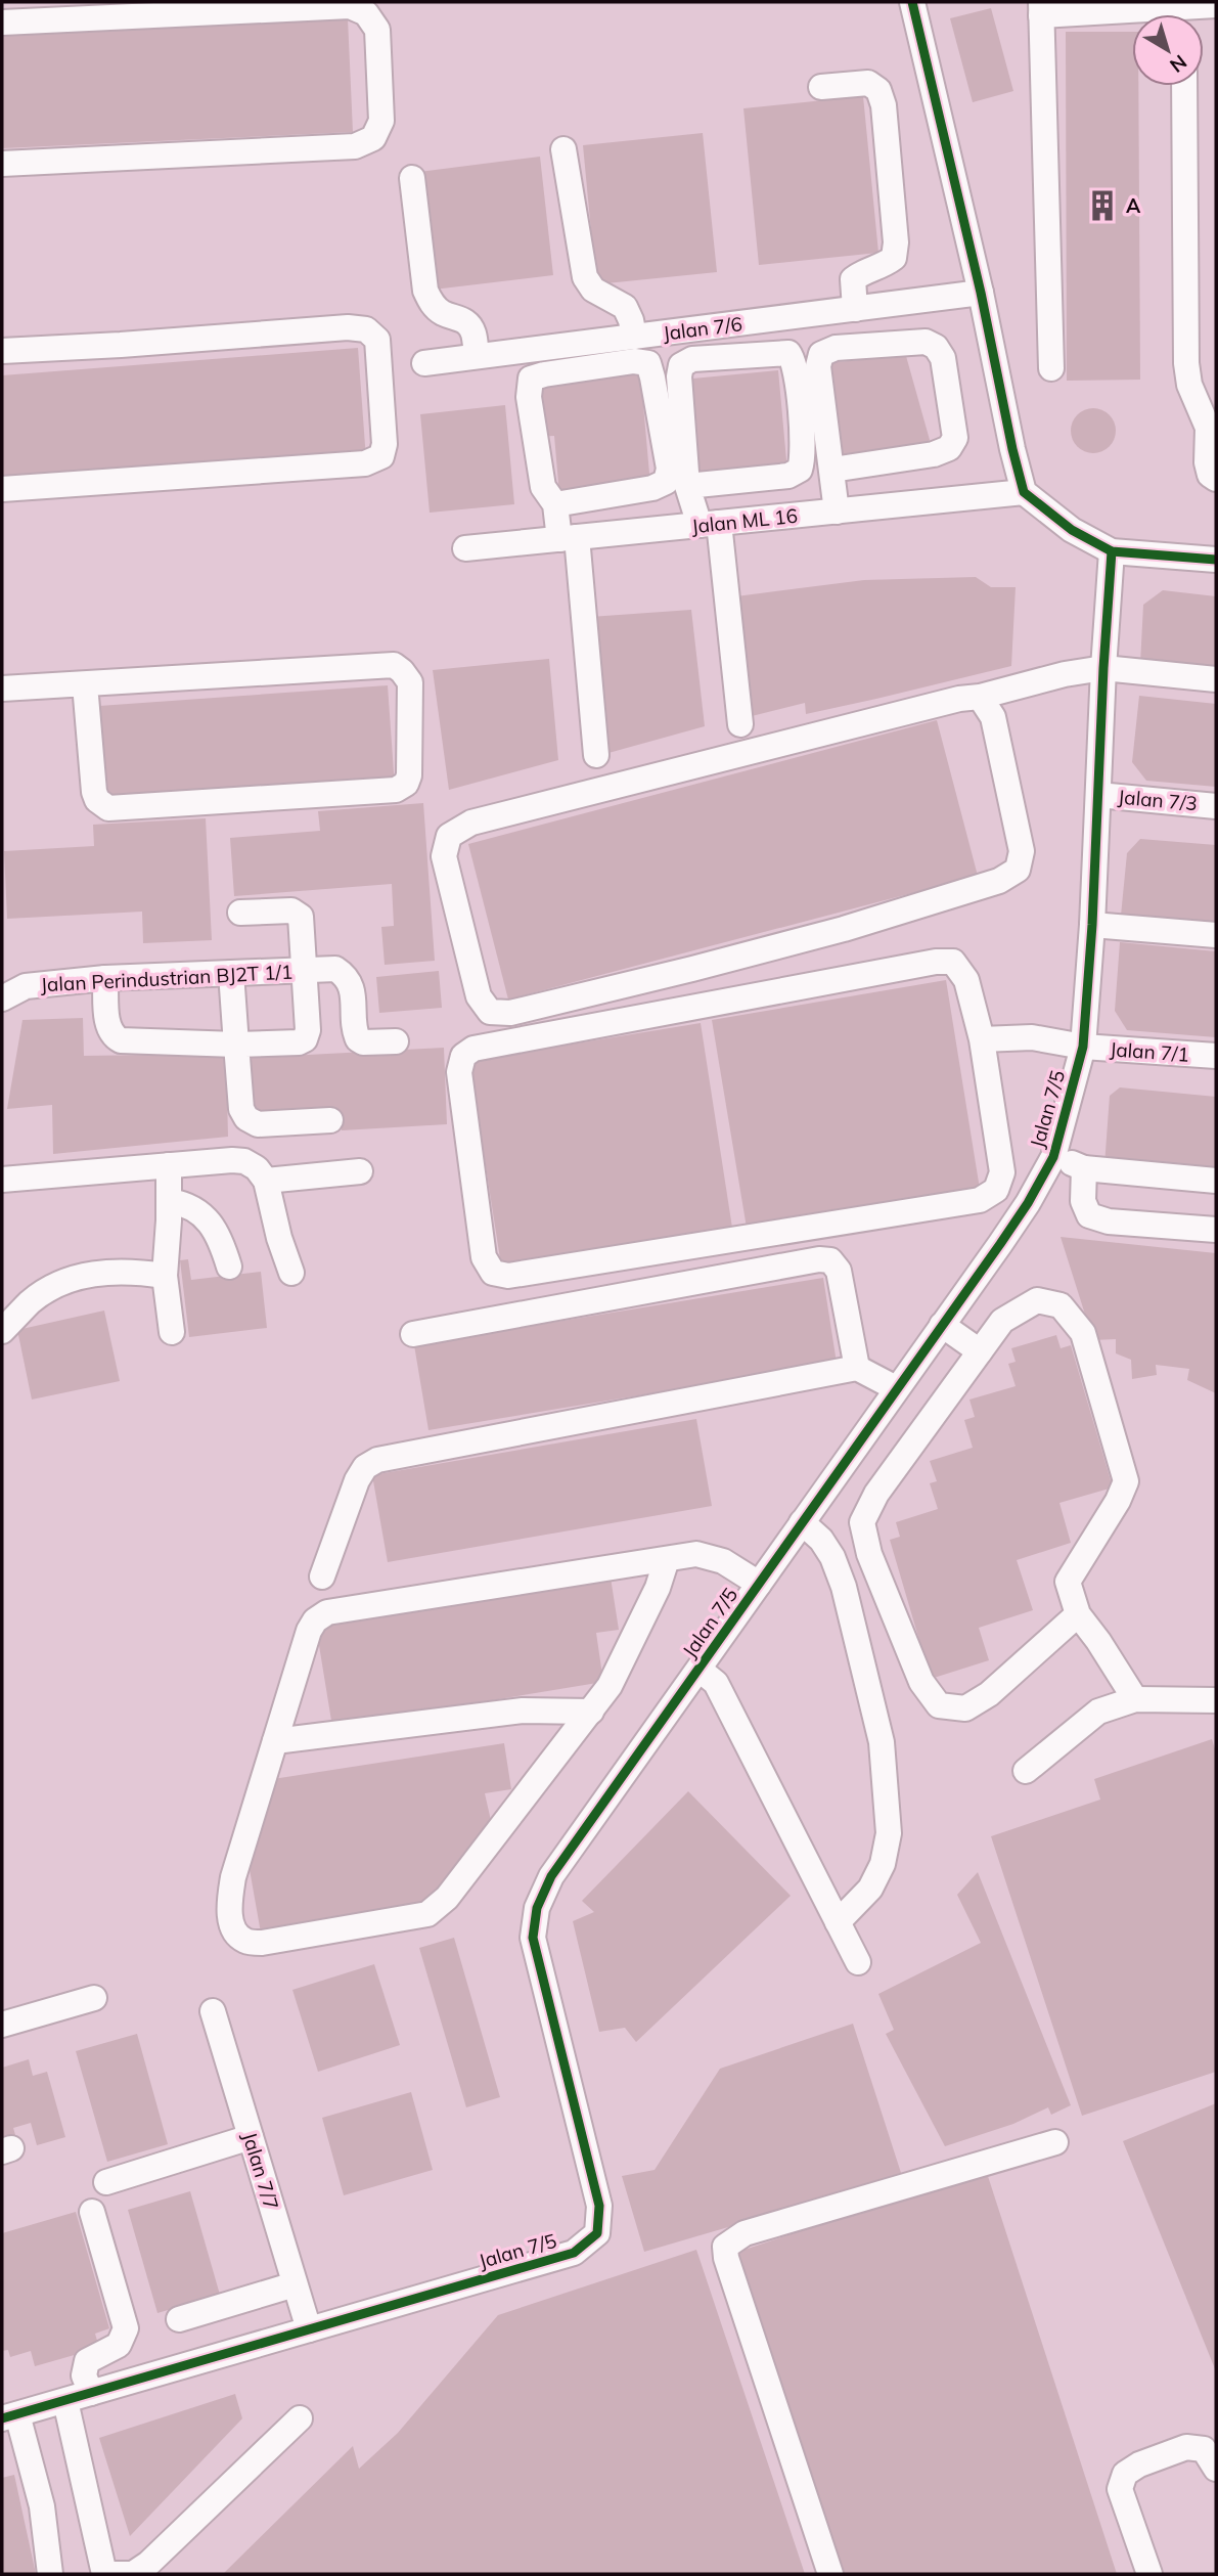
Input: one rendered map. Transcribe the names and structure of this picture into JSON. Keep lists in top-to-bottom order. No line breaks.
{"streets":{"street":["Jalan 7/6","Jalan ML 16","Jalan 7/3","Jalan Perindustrian BJ2T 1/1","Jalan 7/1","Jalan 7/5","Jalan 7/7"]},"crossings":[["Jalan 7/3","Jalan 7/5"],["Jalan 7/1","Jalan 7/5"],["Jalan 7/5","Jalan 7/7"]],"places":{"building":["A"]},"north":"bottom right"}
